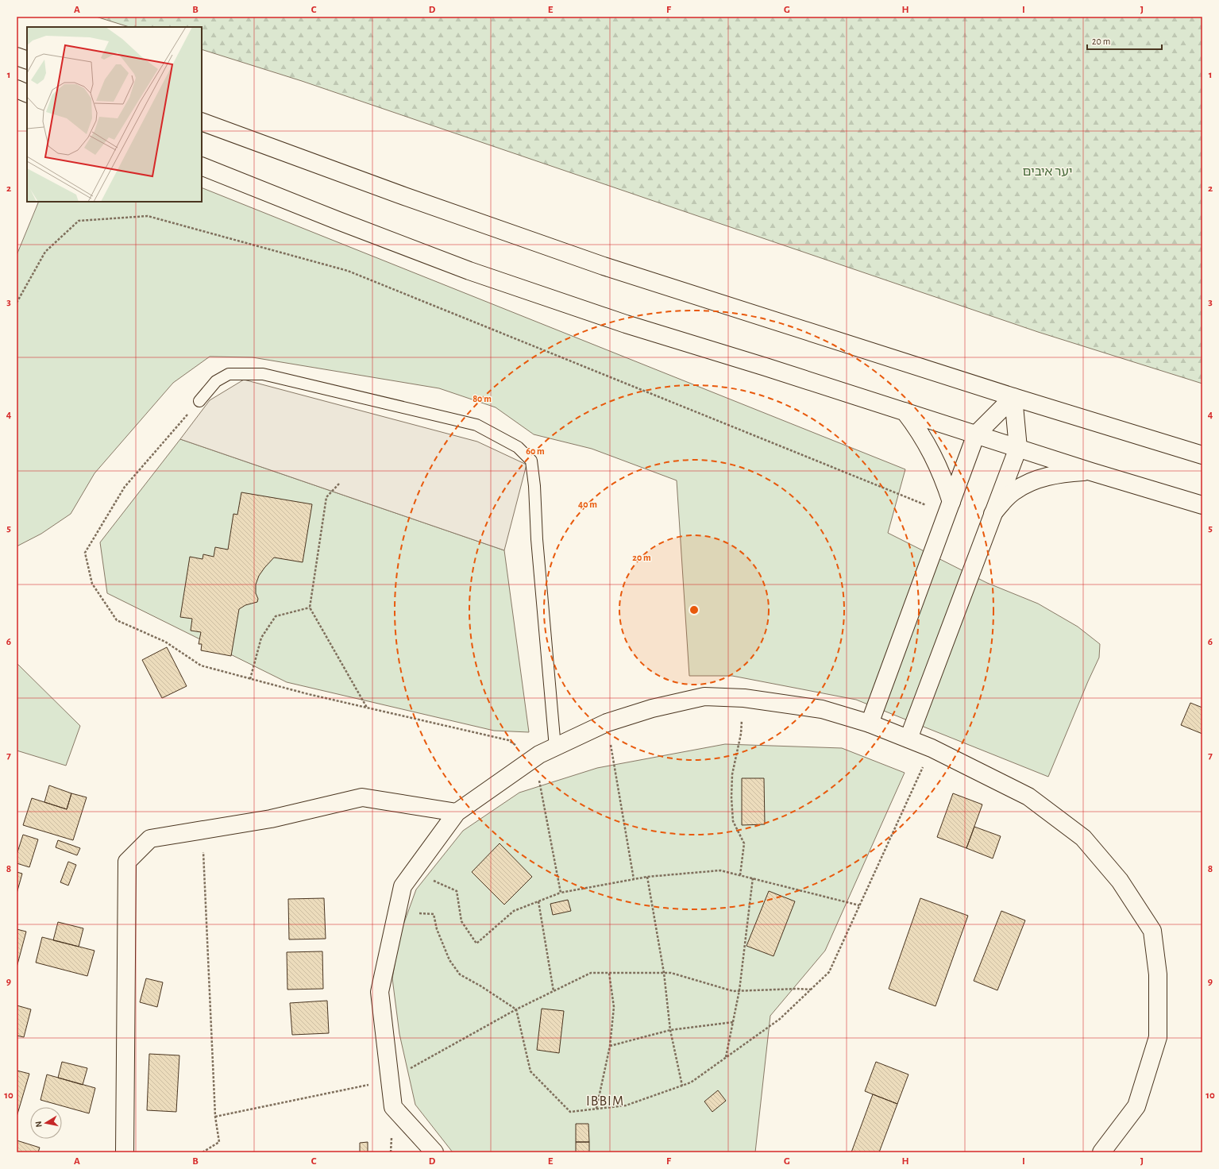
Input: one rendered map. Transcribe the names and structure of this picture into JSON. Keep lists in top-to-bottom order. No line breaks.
{"districts":["IBBIM"],"parks":["יער איבים"],"scale_bar":"20 m","north":"left","grid":{"columns":["A","B","C","D","E","F","G","H","I","J"],"rows":["1","2","3","4","5","6","7","8","9","10"]},"rings":["80 m","60 m","40 m","20 m"]}
